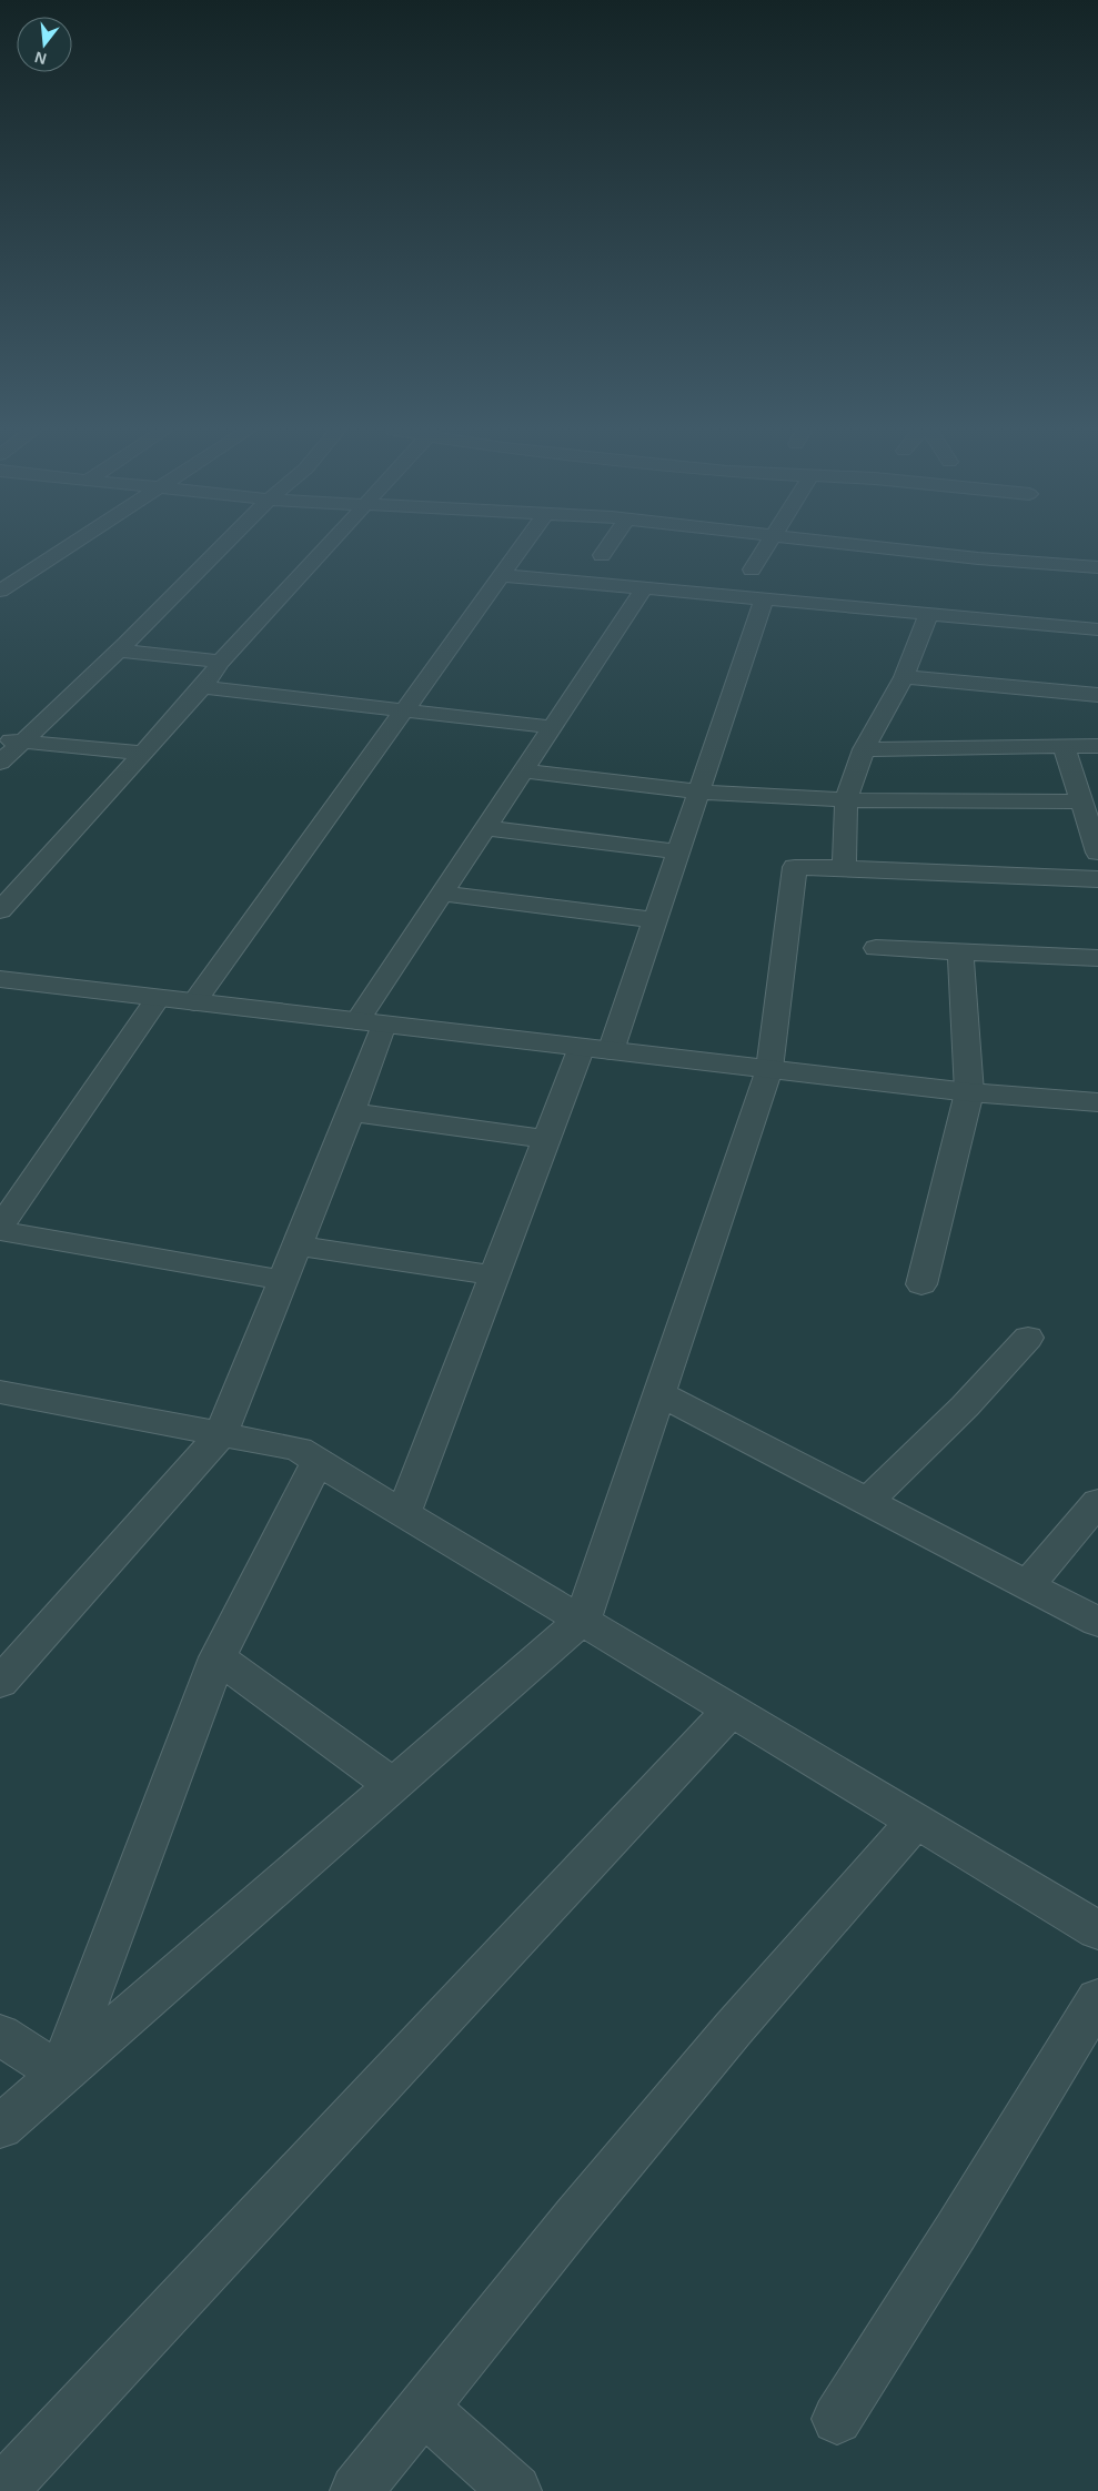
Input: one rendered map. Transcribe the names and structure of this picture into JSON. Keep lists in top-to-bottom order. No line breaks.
{"north":"bottom"}
